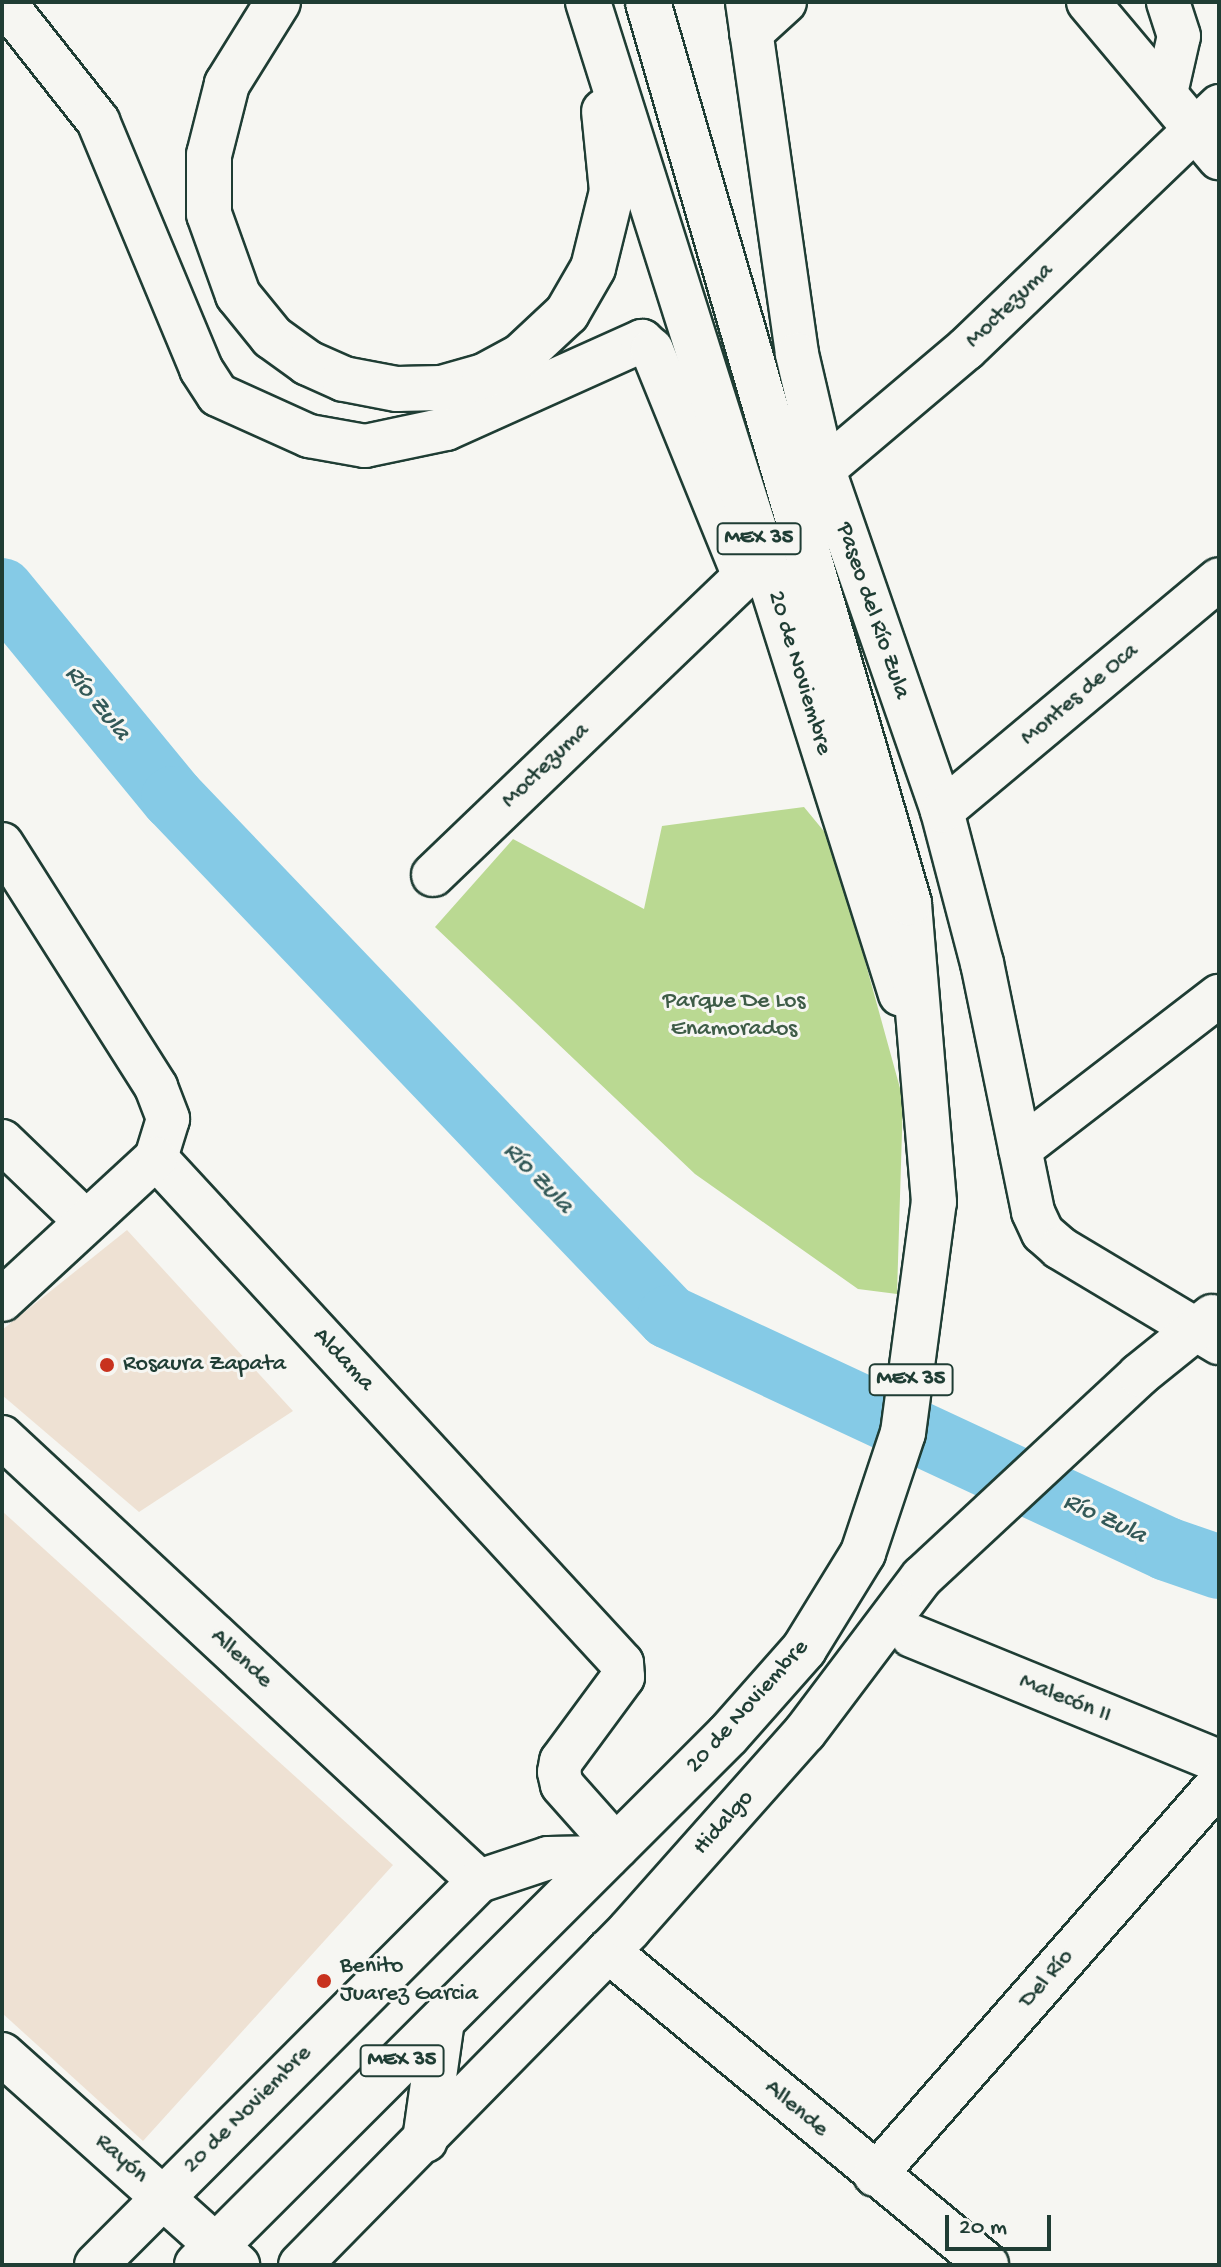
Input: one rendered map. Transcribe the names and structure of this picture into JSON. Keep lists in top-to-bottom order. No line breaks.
{"streets":{"main road":["MEX 35","20 de Noviembre"],"street":["Moctezuma","Paseo del Río Zula","Montes de Oca","Aldama","Allende","Malecón II","Hidalgo","Del Río","Rayón"]},"crossings":[["Moctezuma","Paseo del Río Zula"],["Moctezuma","20 de Noviembre"],["Paseo del Río Zula","20 de Noviembre"],["Paseo del Río Zula","Montes de Oca"],["Paseo del Río Zula","Hidalgo"],["20 de Noviembre","Aldama"],["20 de Noviembre","Allende"],["20 de Noviembre","Rayón"],["Allende","Hidalgo"],["Allende","Del Río"]],"water":["Río Zula"],"parks":["Parque De Los Enamorados"],"places":["Rosaura Zapata","Benito Juarez Garcia"],"scale_bar":"20 m"}
